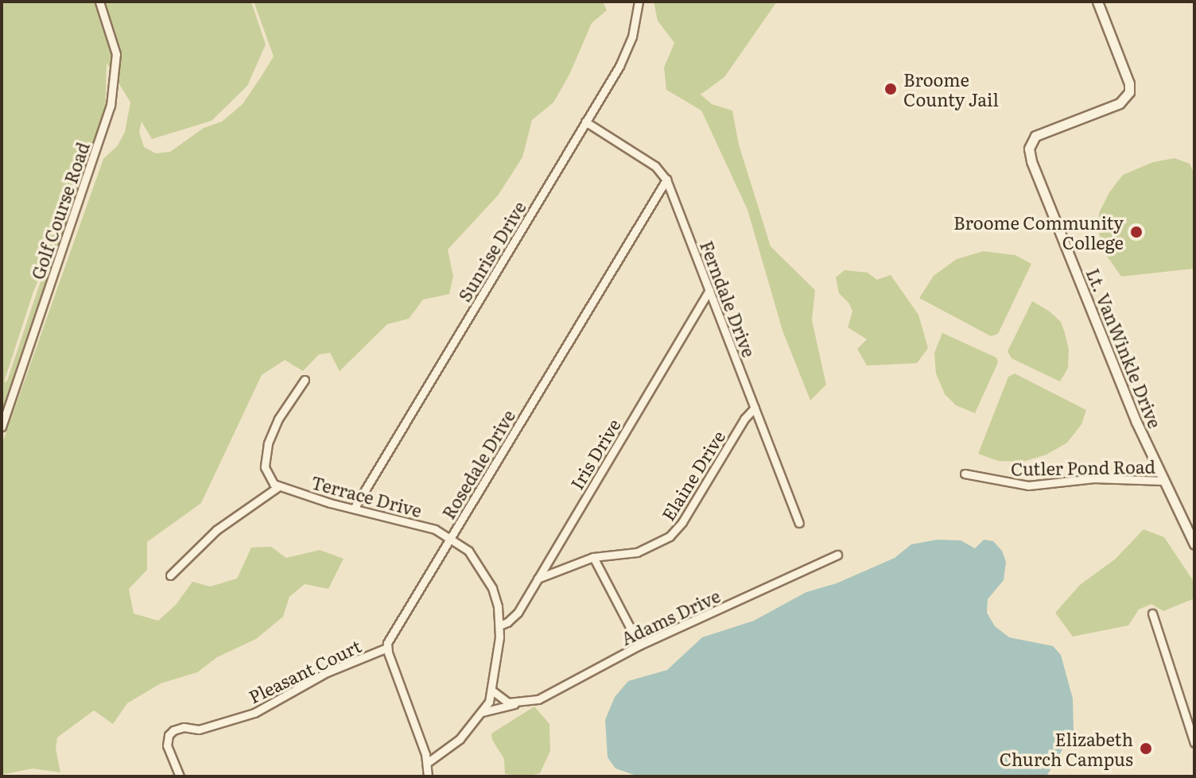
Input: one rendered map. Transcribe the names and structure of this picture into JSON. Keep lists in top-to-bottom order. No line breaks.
{"streets":{"street":["Golf Course Road","Sunrise Drive","Ferndale Drive","Lt. VanWinkle Drive","Iris Drive","Rosedale Drive","Cutler Pond Road","Elaine Drive","Terrace Drive","Adams Drive","Pleasant Court"]},"crossings":[["Sunrise Drive","Ferndale Drive"],["Sunrise Drive","Terrace Drive"],["Ferndale Drive","Iris Drive"],["Ferndale Drive","Rosedale Drive"],["Ferndale Drive","Elaine Drive"],["Lt. VanWinkle Drive","Cutler Pond Road"],["Iris Drive","Elaine Drive"],["Iris Drive","Terrace Drive"],["Rosedale Drive","Terrace Drive"],["Rosedale Drive","Pleasant Court"],["Terrace Drive","Adams Drive"]],"places":["Broome County Jail","Broome Community College","Elizabeth Church Campus"]}
